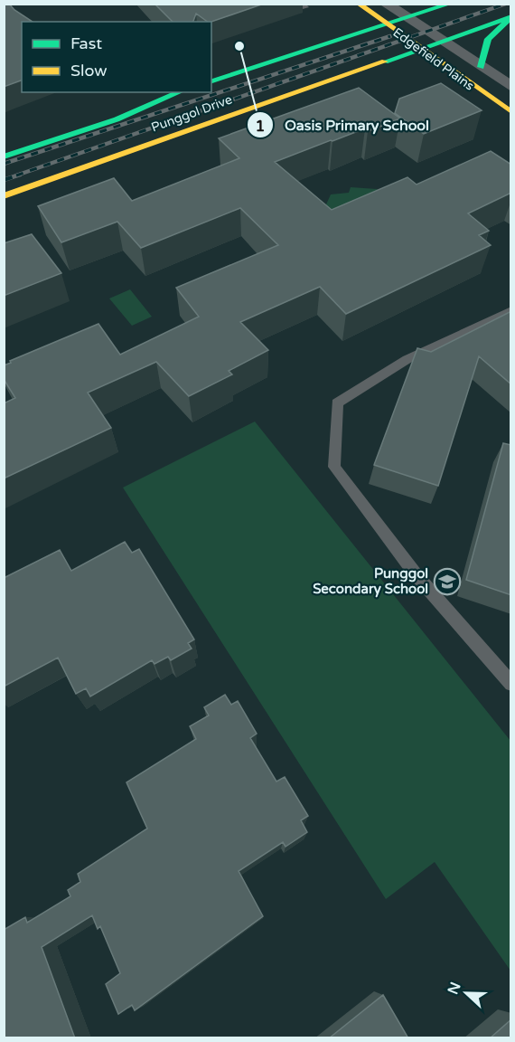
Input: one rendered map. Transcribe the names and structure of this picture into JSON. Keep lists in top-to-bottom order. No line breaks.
{"streets":{"street":["Edgefield Plains","Punggol Drive"]},"crossings":[["Edgefield Plains","Punggol Drive"]],"places":{"other":["Oasis Primary School"],"school or university":["Punggol Secondary School"]},"legend":["Fast","Slow"],"north":"left"}
